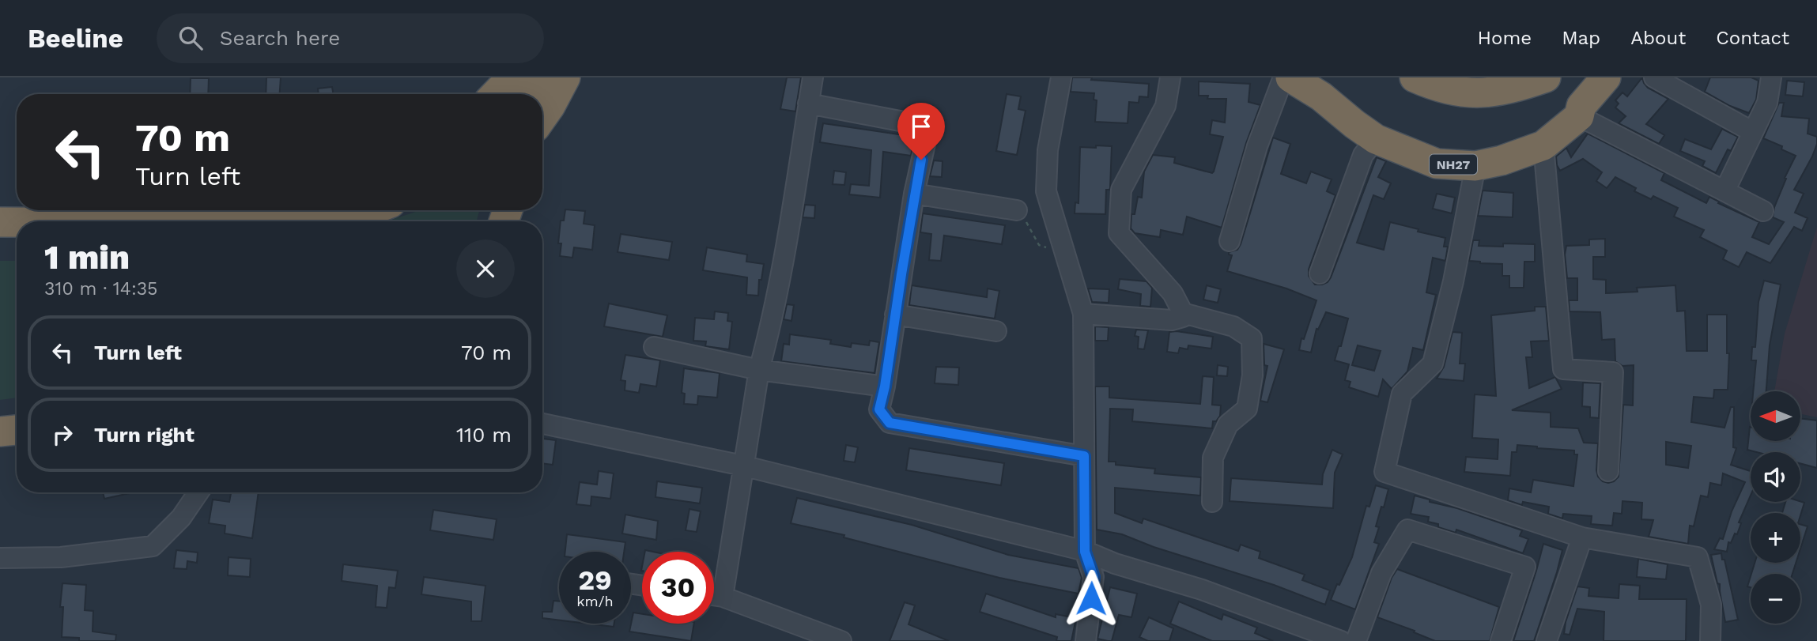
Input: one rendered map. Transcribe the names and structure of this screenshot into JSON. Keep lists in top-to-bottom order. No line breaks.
{"streets":{"highway":["NH27"]},"north":"left","page":{"header":"Beeline","search":"Search here","nav":["Home","Map","About","Contact"],"turn":["70 m","Turn left"],"heading":["1 min","310 m · 14:35"],"list":[{"name":"Turn left","value":"70 m"},{"name":"Turn right","value":"110 m"}],"map_buttons":["+","−"],"speed":"29 km/h","limit":"30"}}
